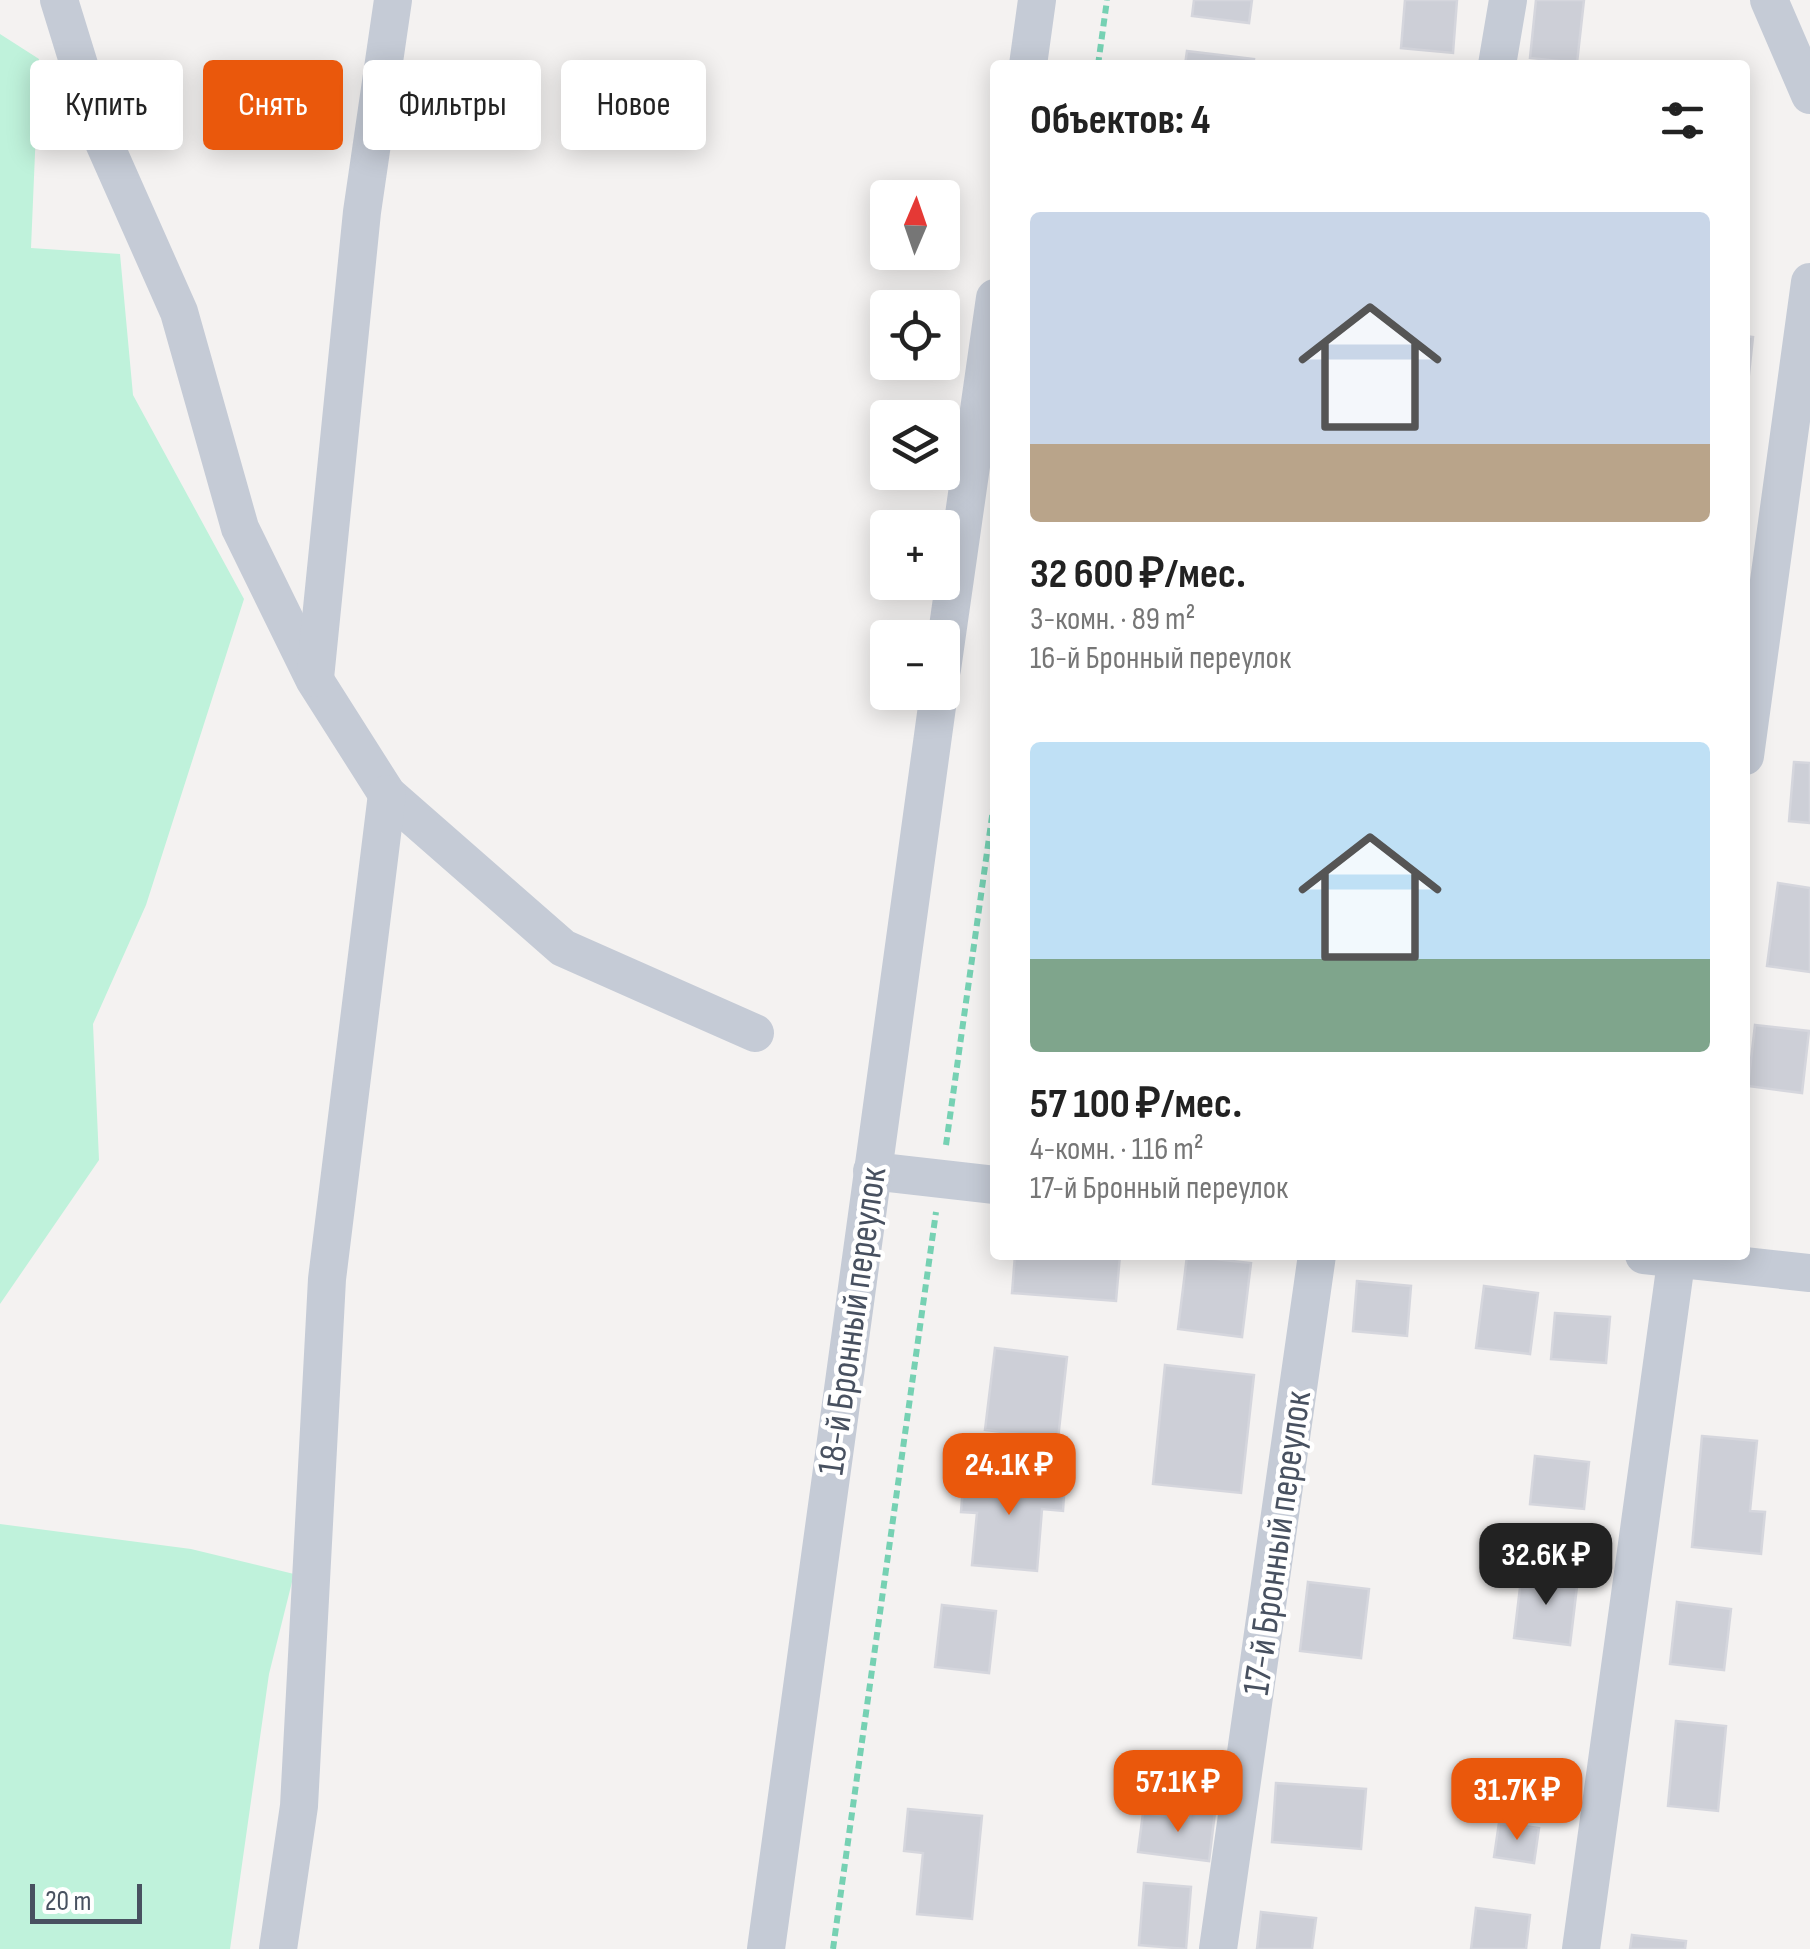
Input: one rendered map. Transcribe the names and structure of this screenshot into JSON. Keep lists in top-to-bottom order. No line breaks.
{"streets":{"street":["18-й Бронный переулок","17-й Бронный переулок"]},"scale_bar":"20 m","north":"top","page":{"chip":["Купить","Снять","Фильтры","Новое"],"heading":"Объектов: 4","map_buttons":["+","−"],"list":[{"name":"32 600 ₽/мес.","note":"3-комн. · 89 m² · 16-й Бронный переулок"},{"name":"57 100 ₽/мес.","note":"4-комн. · 116 m² · 17-й Бронный переулок"}],"price":["24.1K ₽","32.6K ₽","57.1K ₽","31.7K ₽"],"scale":"20 m"}}
